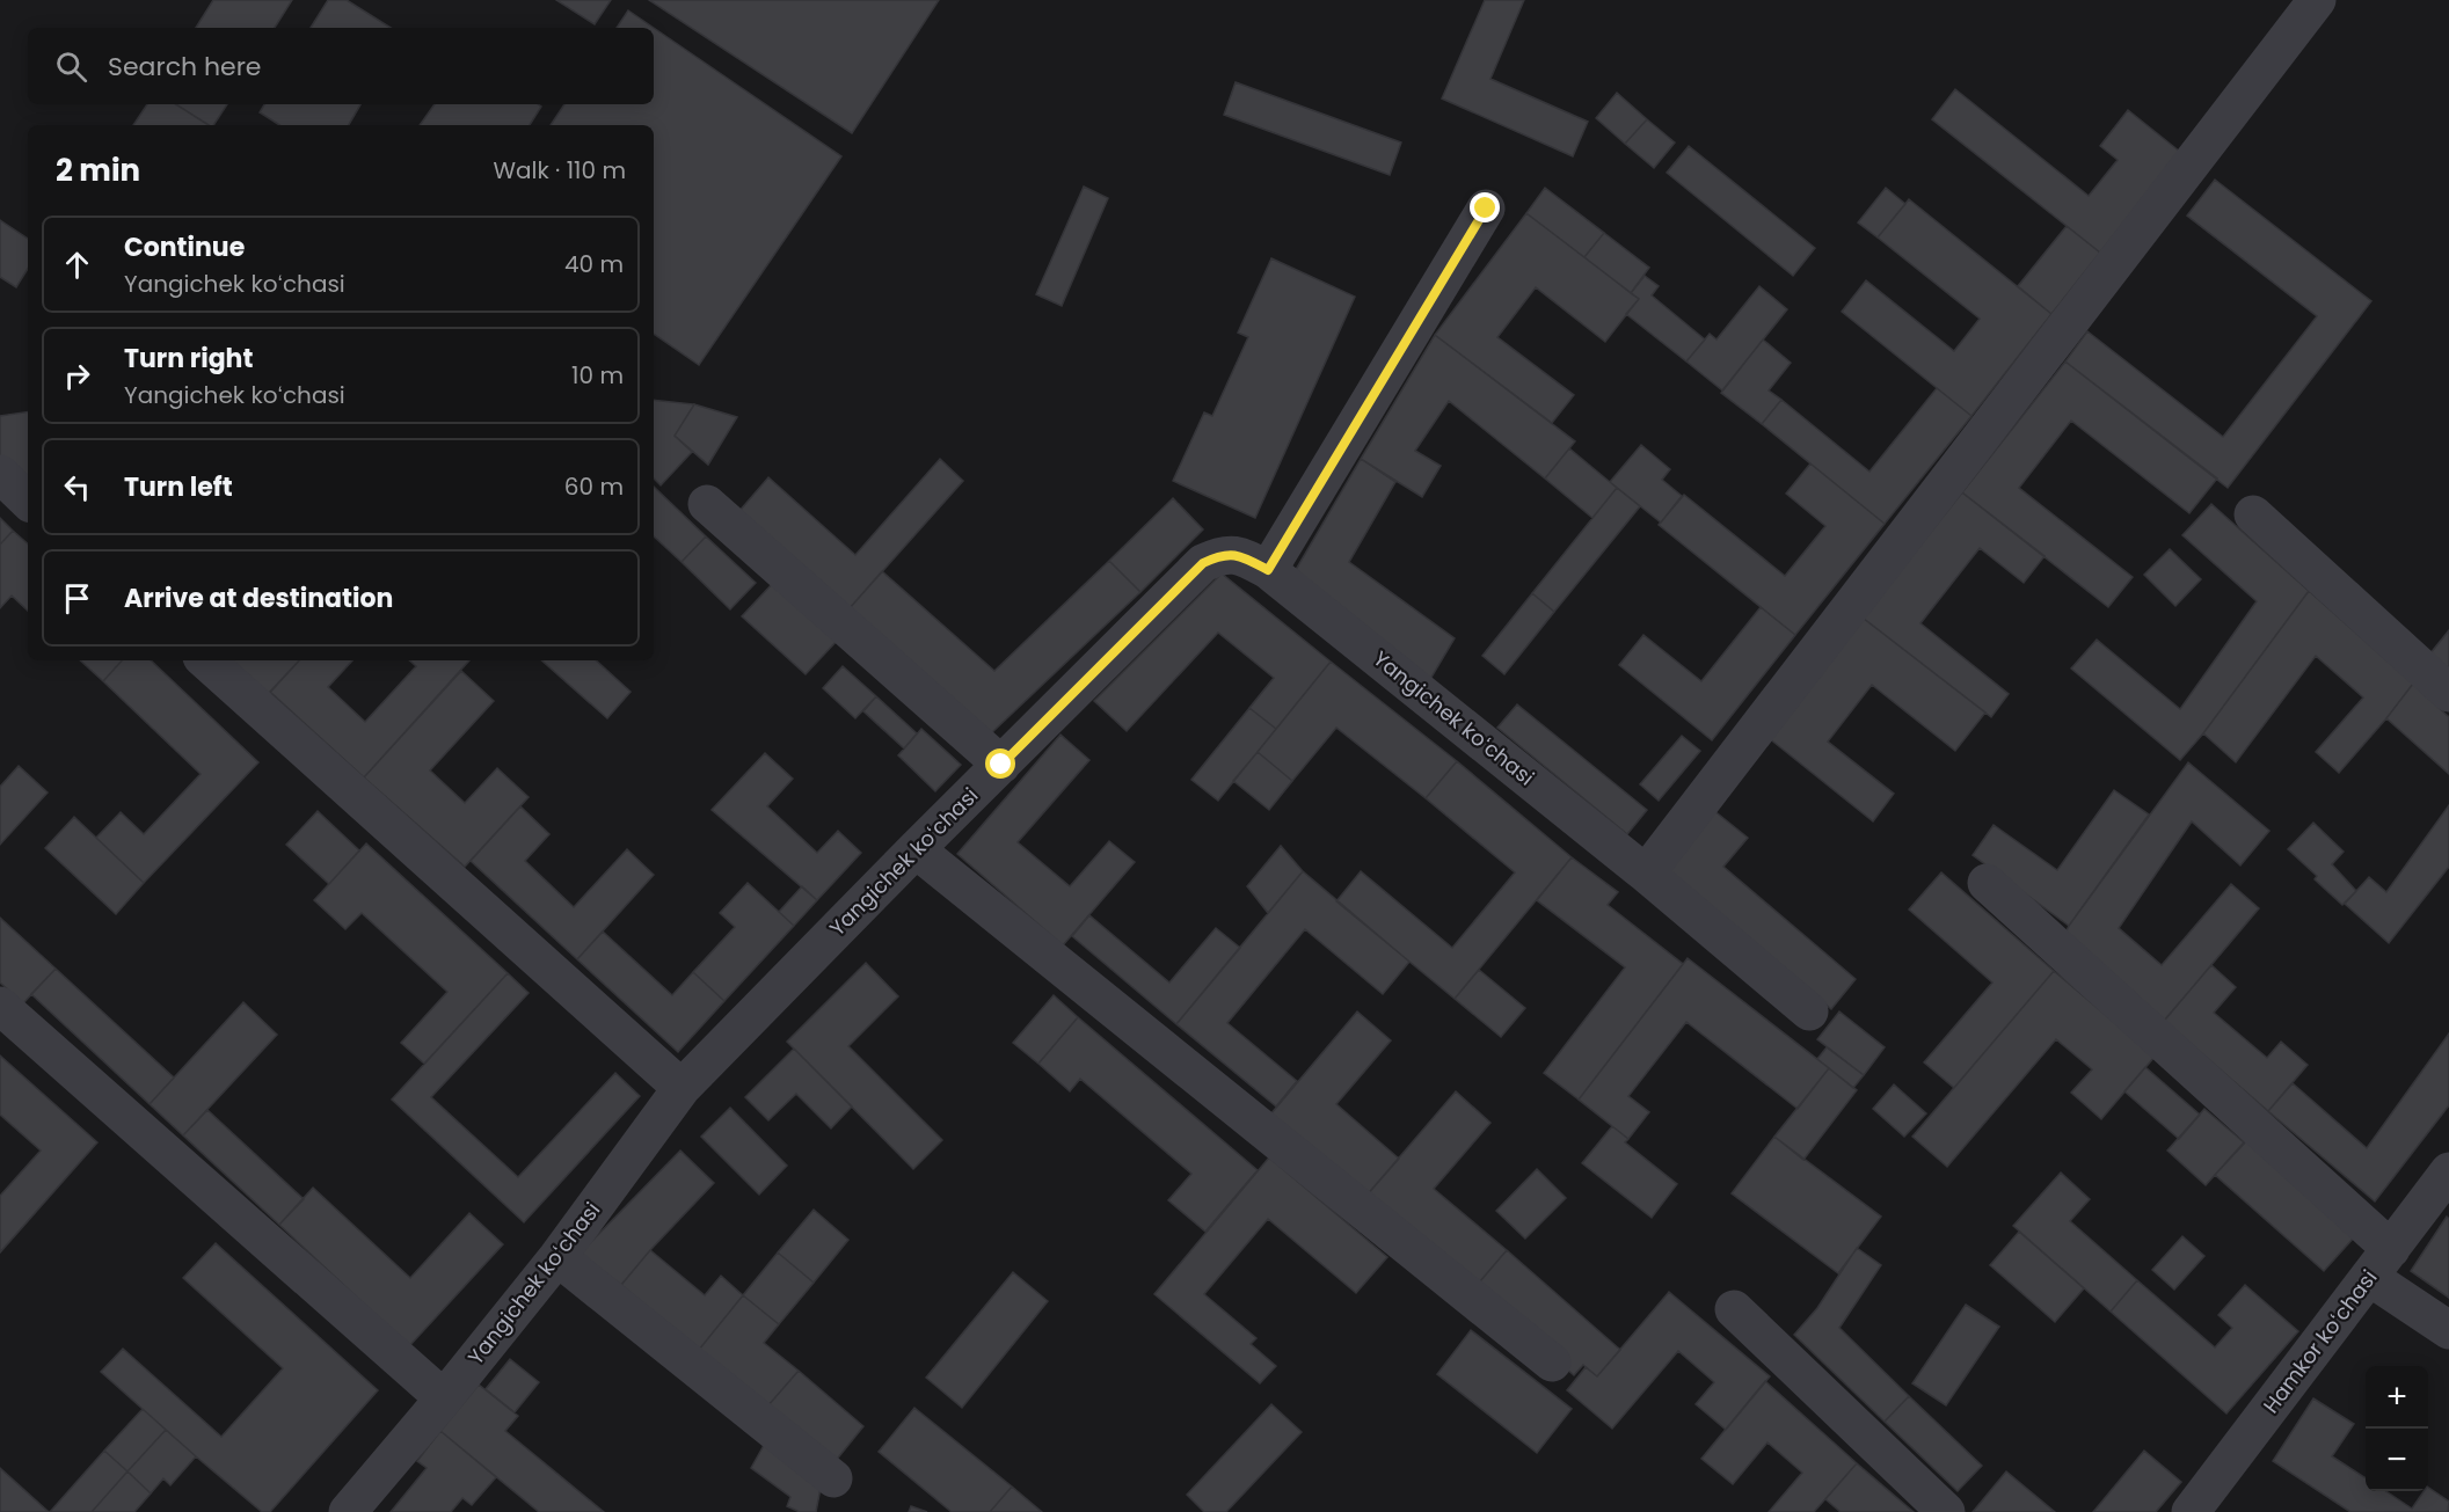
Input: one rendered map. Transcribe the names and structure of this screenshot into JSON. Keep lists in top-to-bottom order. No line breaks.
{"streets":{"street":["Yangichek koʻchasi","Hamkor koʻchasi"]},"page":{"search":"Search here","heading":["2 min","Walk · 110 m"],"list":[["Continue","Yangichek koʻchasi","40 m"],["Turn right","Yangichek koʻchasi","10 m"],["Turn left","60 m"],"Arrive at destination"],"map_buttons":["+","−"]}}
